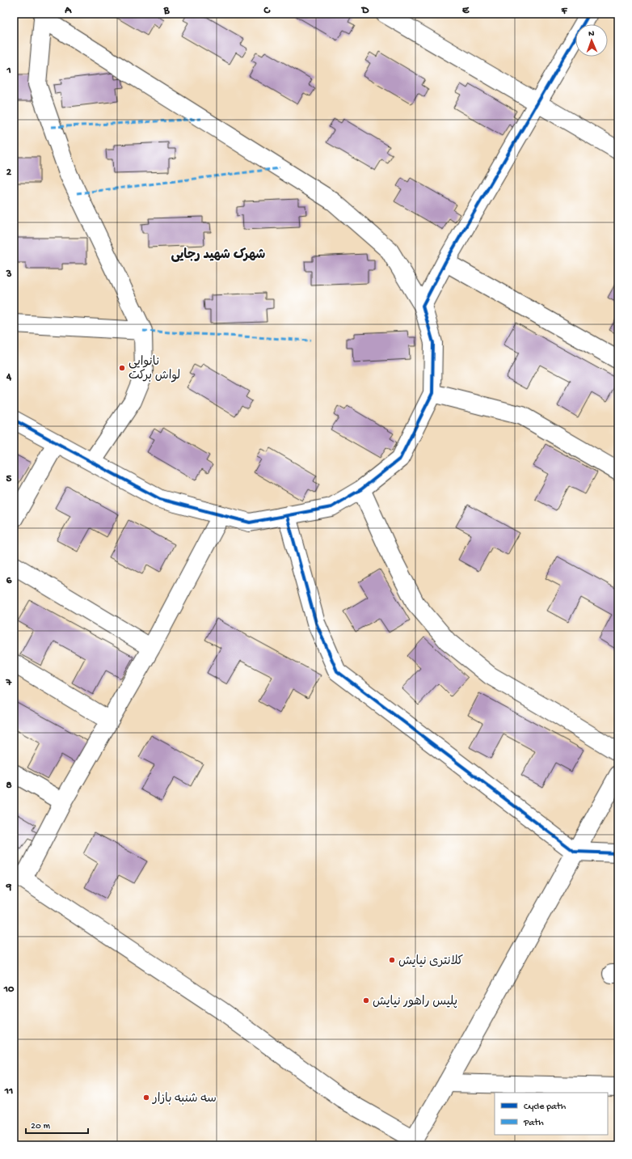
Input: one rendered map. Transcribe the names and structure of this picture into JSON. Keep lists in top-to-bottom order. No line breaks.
{"districts":["شهرک شهید رجایی"],"places":["نانوایی لواش برکت","کلانتری نیایش","پلیس راهور نیایش","سه شنبه بازار"],"legend":["Cycle path","Path"],"scale_bar":"20 m","north":"top","grid":{"columns":["A","B","C","D","E","F"],"rows":["1","2","3","4","5","6","7","8","9","10","11"]}}
